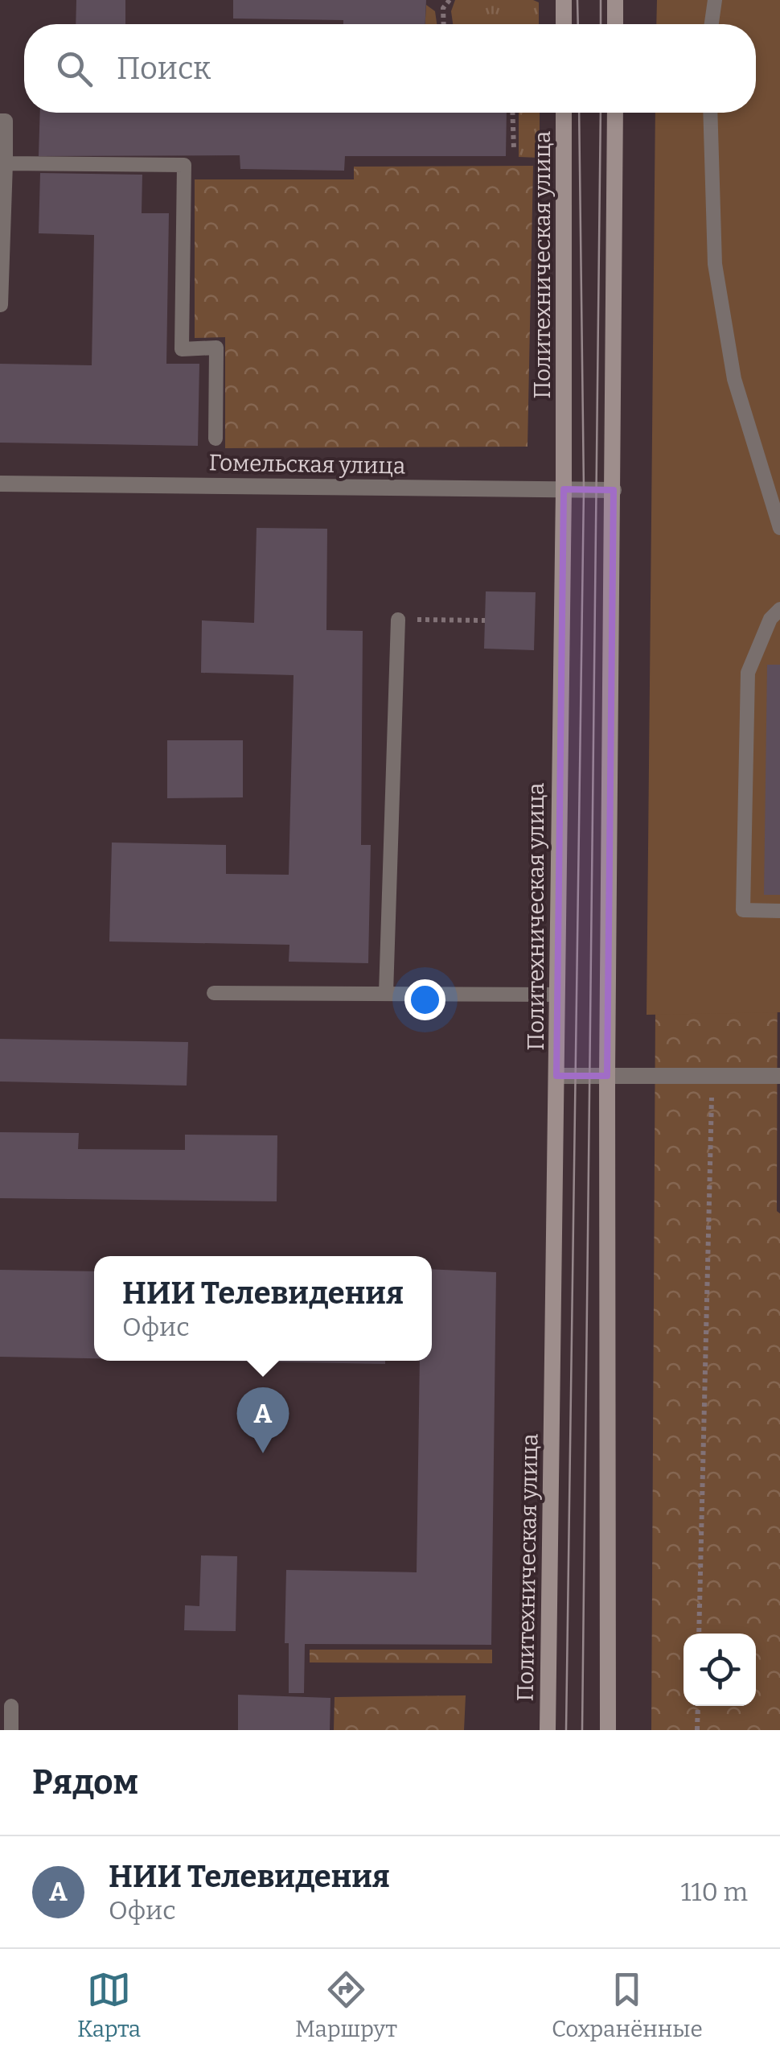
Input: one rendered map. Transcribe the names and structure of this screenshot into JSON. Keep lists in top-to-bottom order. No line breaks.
{"streets":{"main road":["Политехническая улица"],"street":["Гомельская улица"]},"crossings":[["Политехническая улица","Гомельская улица"]],"page":{"search":"Поиск","popup":["НИИ Телевидения","Офис"],"pins":"A","heading":"Рядом","list":[{"mark":"A","name":"НИИ Телевидения","note":"Офис","value":"110 m"}],"nav":["Карта","Маршрут","Сохранённые"]}}
